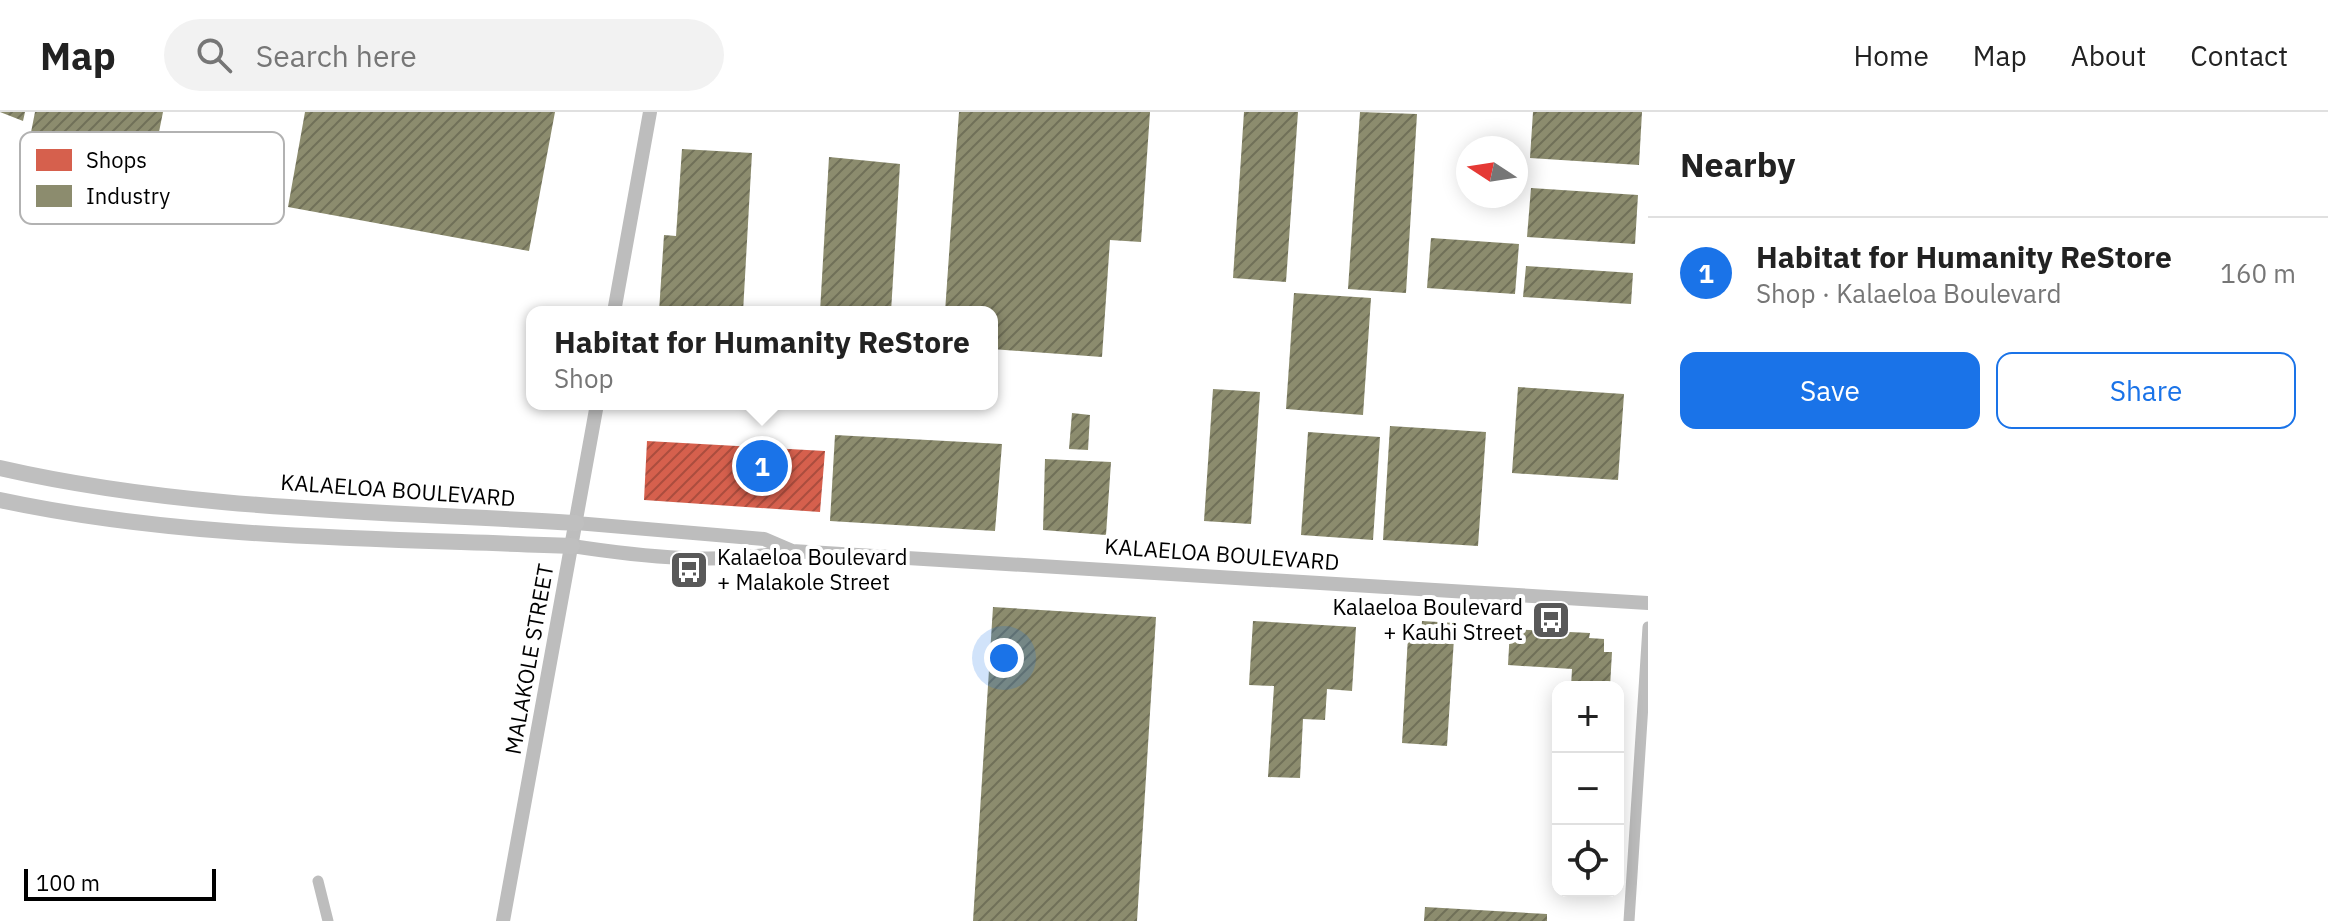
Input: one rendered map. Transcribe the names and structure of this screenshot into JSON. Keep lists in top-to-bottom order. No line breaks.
{"streets":{"main road":["KALAELOA BOULEVARD"],"street":["MALAKOLE STREET"]},"crossings":[["KALAELOA BOULEVARD","MALAKOLE STREET"]],"places":{"bus stop":["Kalaeloa Boulevard + Malakole Street","Kalaeloa Boulevard + Kauhi Street"]},"legend":["Shops","Industry"],"scale_bar":"100 m","north":"left","page":{"header":"Map","search":"Search here","nav":["Home","Map","About","Contact"],"heading":"Nearby","list":[{"mark":"1","name":"Habitat for Humanity ReStore","note":"Shop · Kalaeloa Boulevard","value":"160 m"}],"popup":["Habitat for Humanity ReStore","Shop"],"buttons":["Save","Share"],"pins":"1","map_buttons":["+","−"],"scale":"100 m"}}
